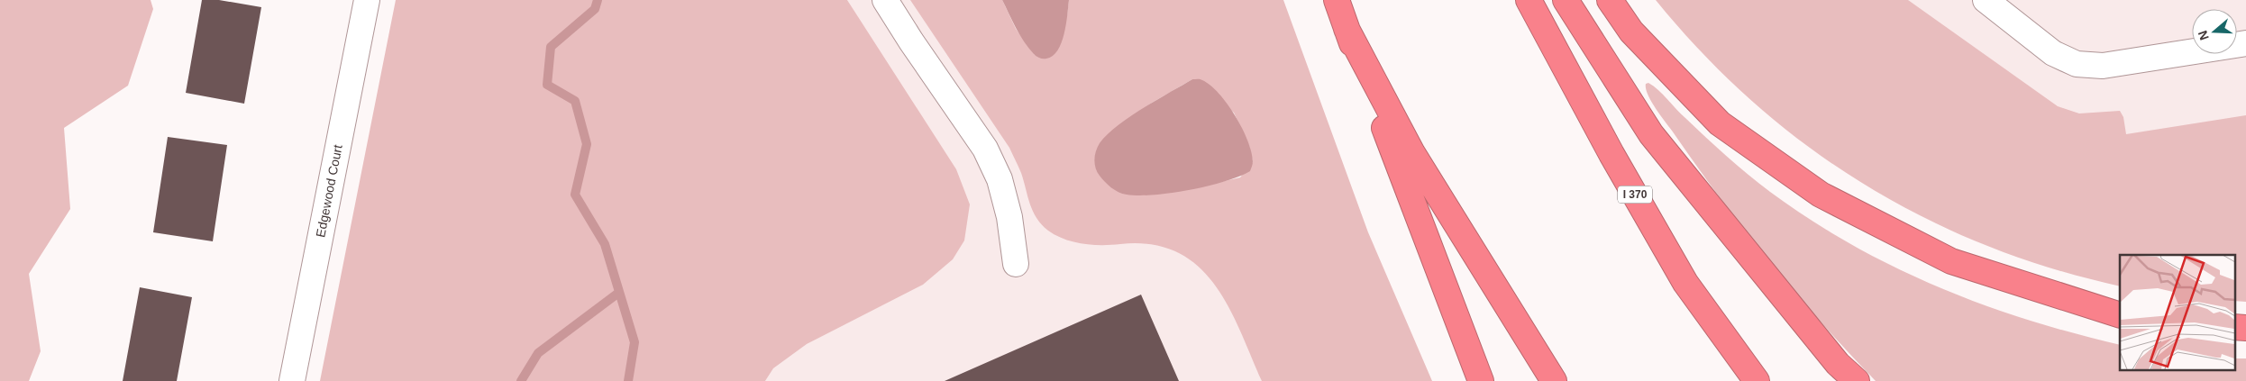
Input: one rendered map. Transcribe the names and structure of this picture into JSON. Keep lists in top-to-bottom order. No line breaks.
{"streets":{"highway":["I 370"],"street":["Edgewood Court"]},"north":"left"}
